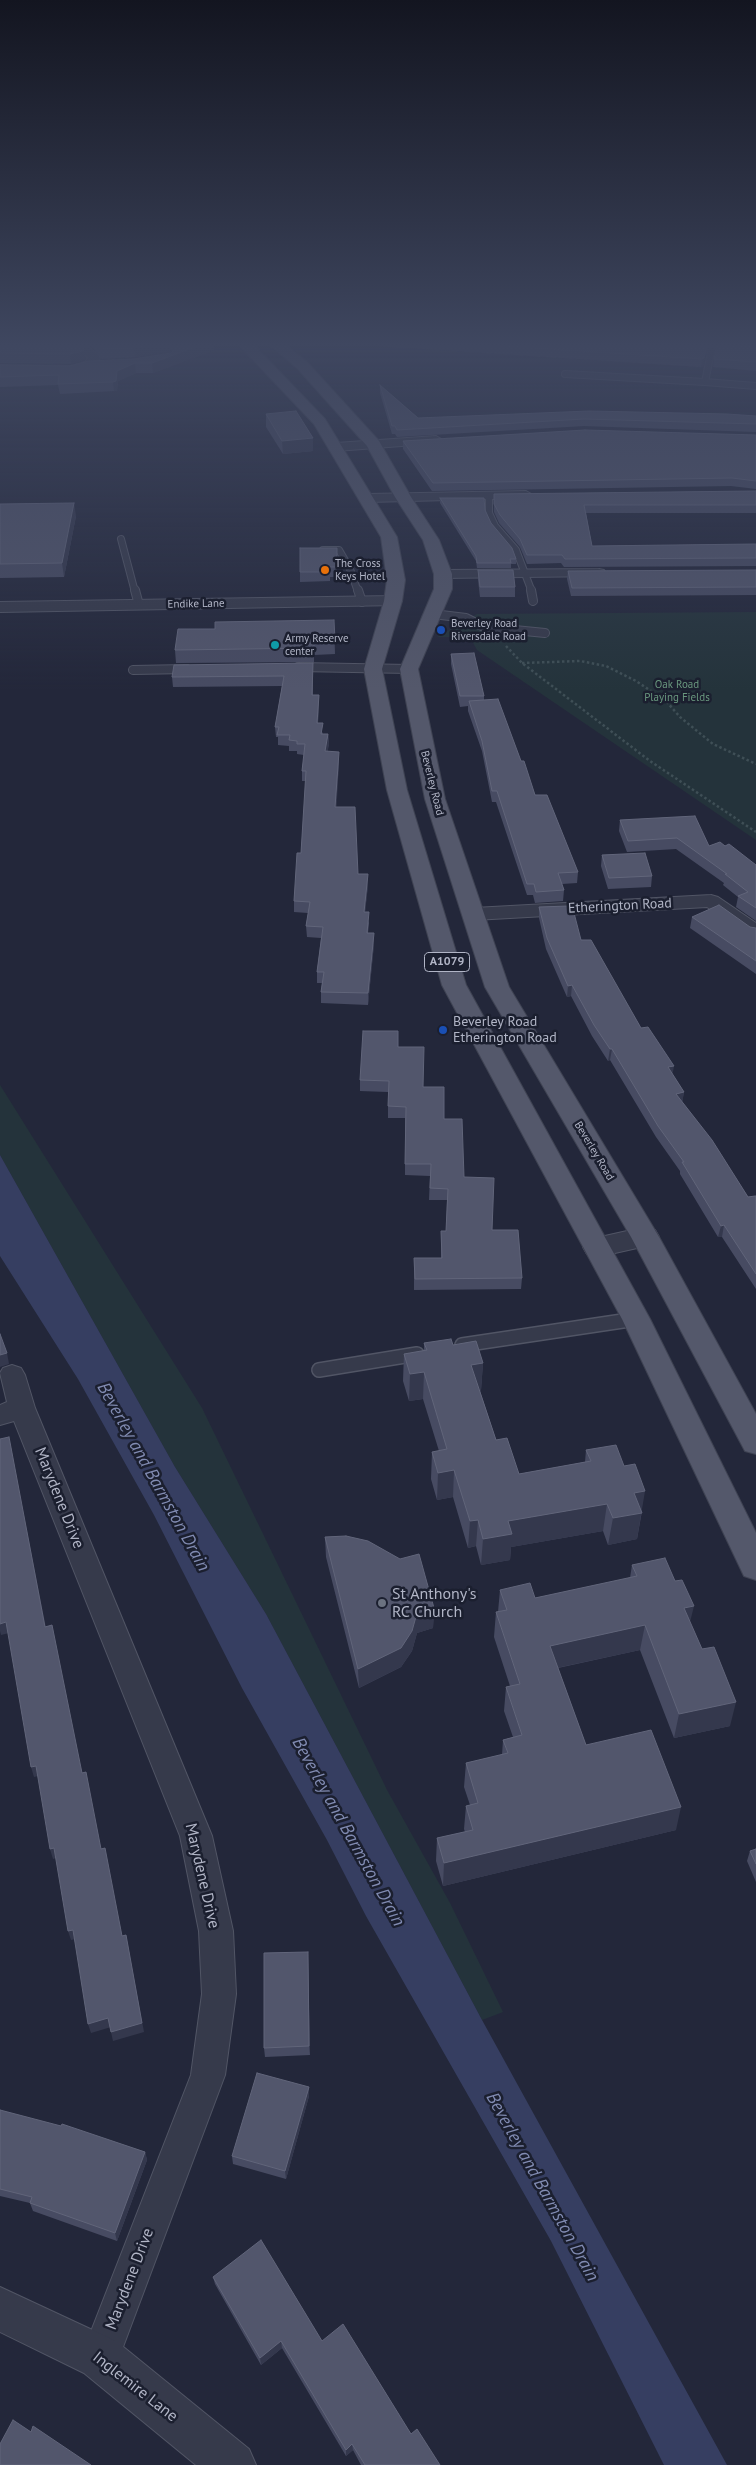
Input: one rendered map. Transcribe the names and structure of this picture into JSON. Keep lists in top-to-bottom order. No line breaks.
{"streets":{"main road":["Beverley Road","A1079"],"street":["Endike Lane","Etherington Road","Marydene Drive","Inglemire Lane"]},"crossings":[["Endike Lane","A1079"],["Beverley Road","Etherington Road"],["Beverley Road","A1079"],["Marydene Drive","Inglemire Lane"]],"water":["Beverley and Barmston Drain"],"parks":["Oak Road Playing Fields"],"places":["The Cross Keys Hotel","Beverley Road Riversdale Road","Army Reserve center","Beverley Road Etherington Road","St Anthony's RC Church"]}
